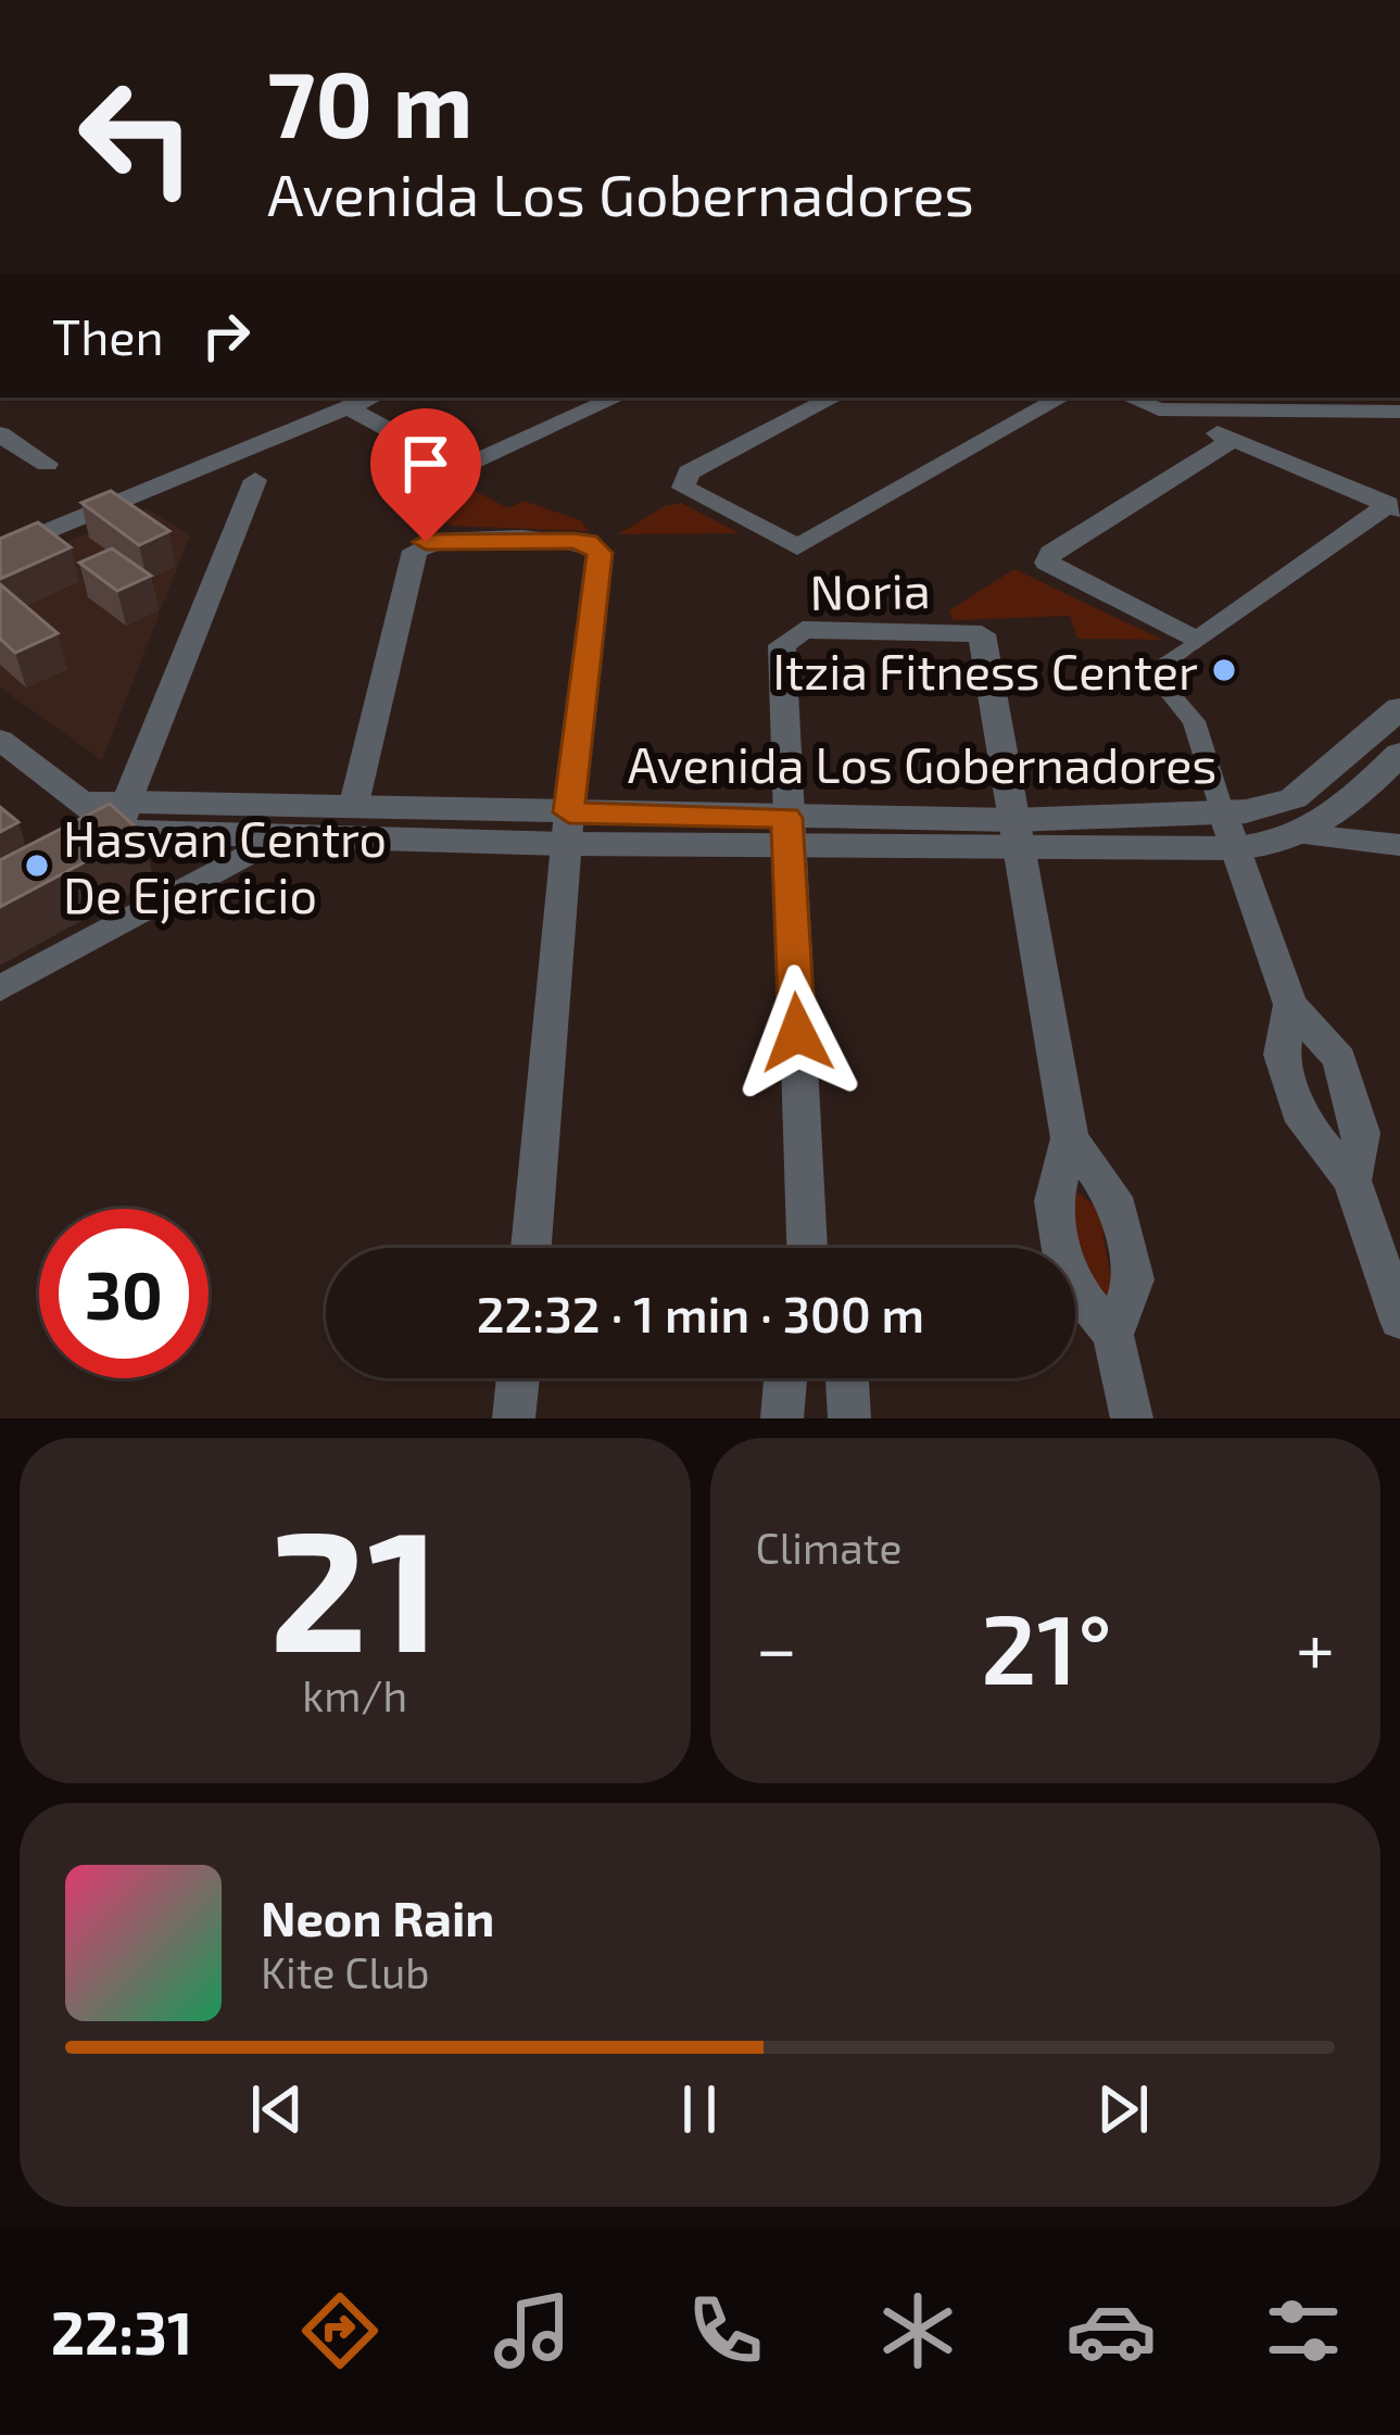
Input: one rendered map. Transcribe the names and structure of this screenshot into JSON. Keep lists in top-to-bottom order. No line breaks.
{"streets":{"street":["Noria","Avenida Los Gobernadores"]},"crossings":[["Noria","Avenida Los Gobernadores"]],"places":["Itzia Fitness Center","Hasvan Centro De Ejercicio"],"page":{"turn":["70 m","Avenida Los Gobernadores"],"then":"Then","limit":"30","trip":"22:32 · 1 min · 300 m","tile":[["21","km/h"],"Climate"],"heat":["−","21°","+"],"song":["Neon Rain","Kite Club"],"tabs":"22:31"}}
